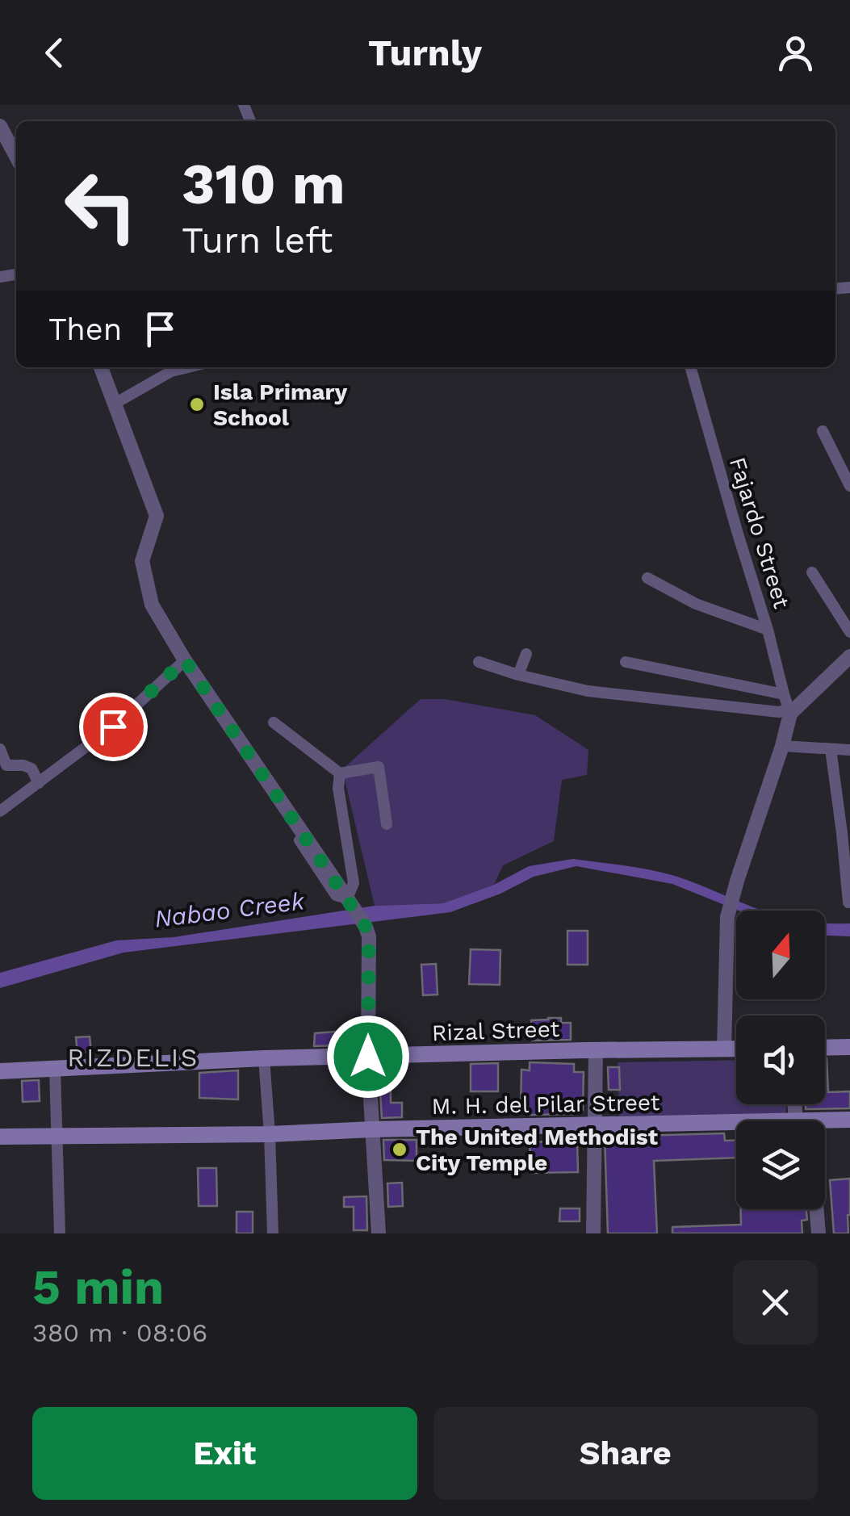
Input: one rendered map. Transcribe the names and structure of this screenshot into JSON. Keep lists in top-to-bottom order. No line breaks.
{"streets":{"main road":["Rizal Street","M. H. del Pilar Street"],"street":["Fajardo Street"]},"districts":["RIZDELIS"],"water":["Nabao Creek"],"places":["Isla Primary School","The United Methodist City Temple"],"north":"top","page":{"header":"Turnly","turn":["310 m","Turn left"],"then":"Then","heading":["5 min","380 m · 08:06"],"buttons":["Exit","Share"]}}
